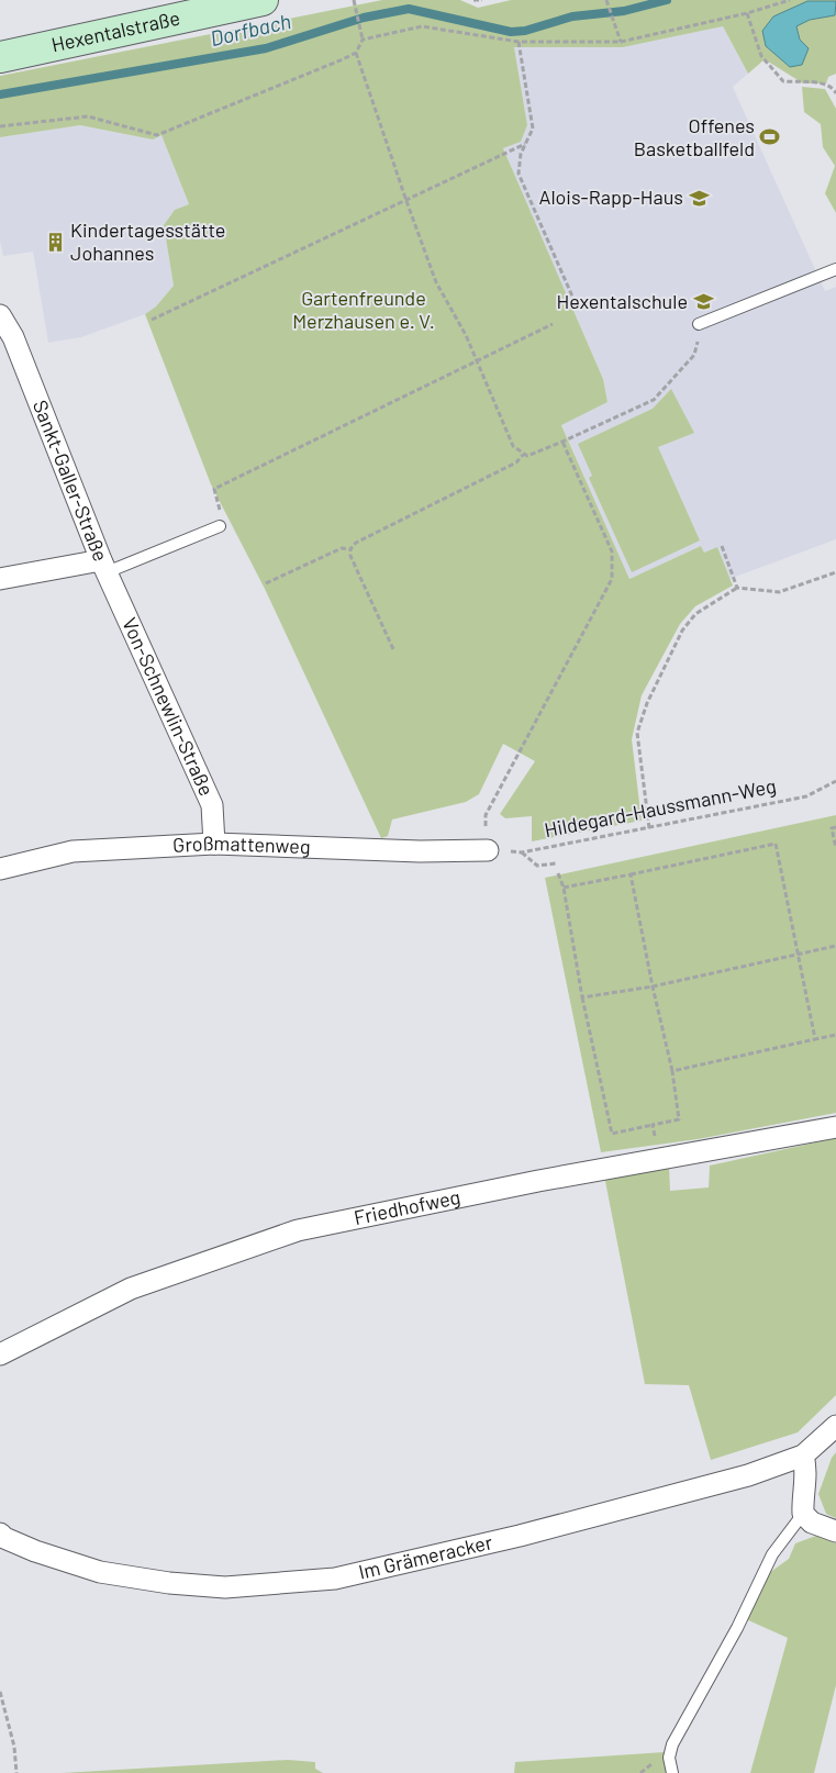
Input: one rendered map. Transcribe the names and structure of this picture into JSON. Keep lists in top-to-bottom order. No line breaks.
{"streets":{"main road":["Hexentalstraße"],"street":["Sankt-Galler-Straße","Von-Schnewlin-Straße","Großmattenweg","Friedhofweg","Im Grämeracker"],"path":["Hildegard-Haussmann-Weg"]},"crossings":[["Sankt-Galler-Straße","Von-Schnewlin-Straße"],["Von-Schnewlin-Straße","Großmattenweg"],["Hildegard-Haussmann-Weg","Großmattenweg"]],"water":["Dorfbach"],"parks":["Gartenfreunde Merzhausen e. V."],"places":{"sports":["Offenes Basketballfeld"],"school or university":["Alois-Rapp-Haus","Hexentalschule"],"building":["Kindertagesstätte Johannes"]}}
